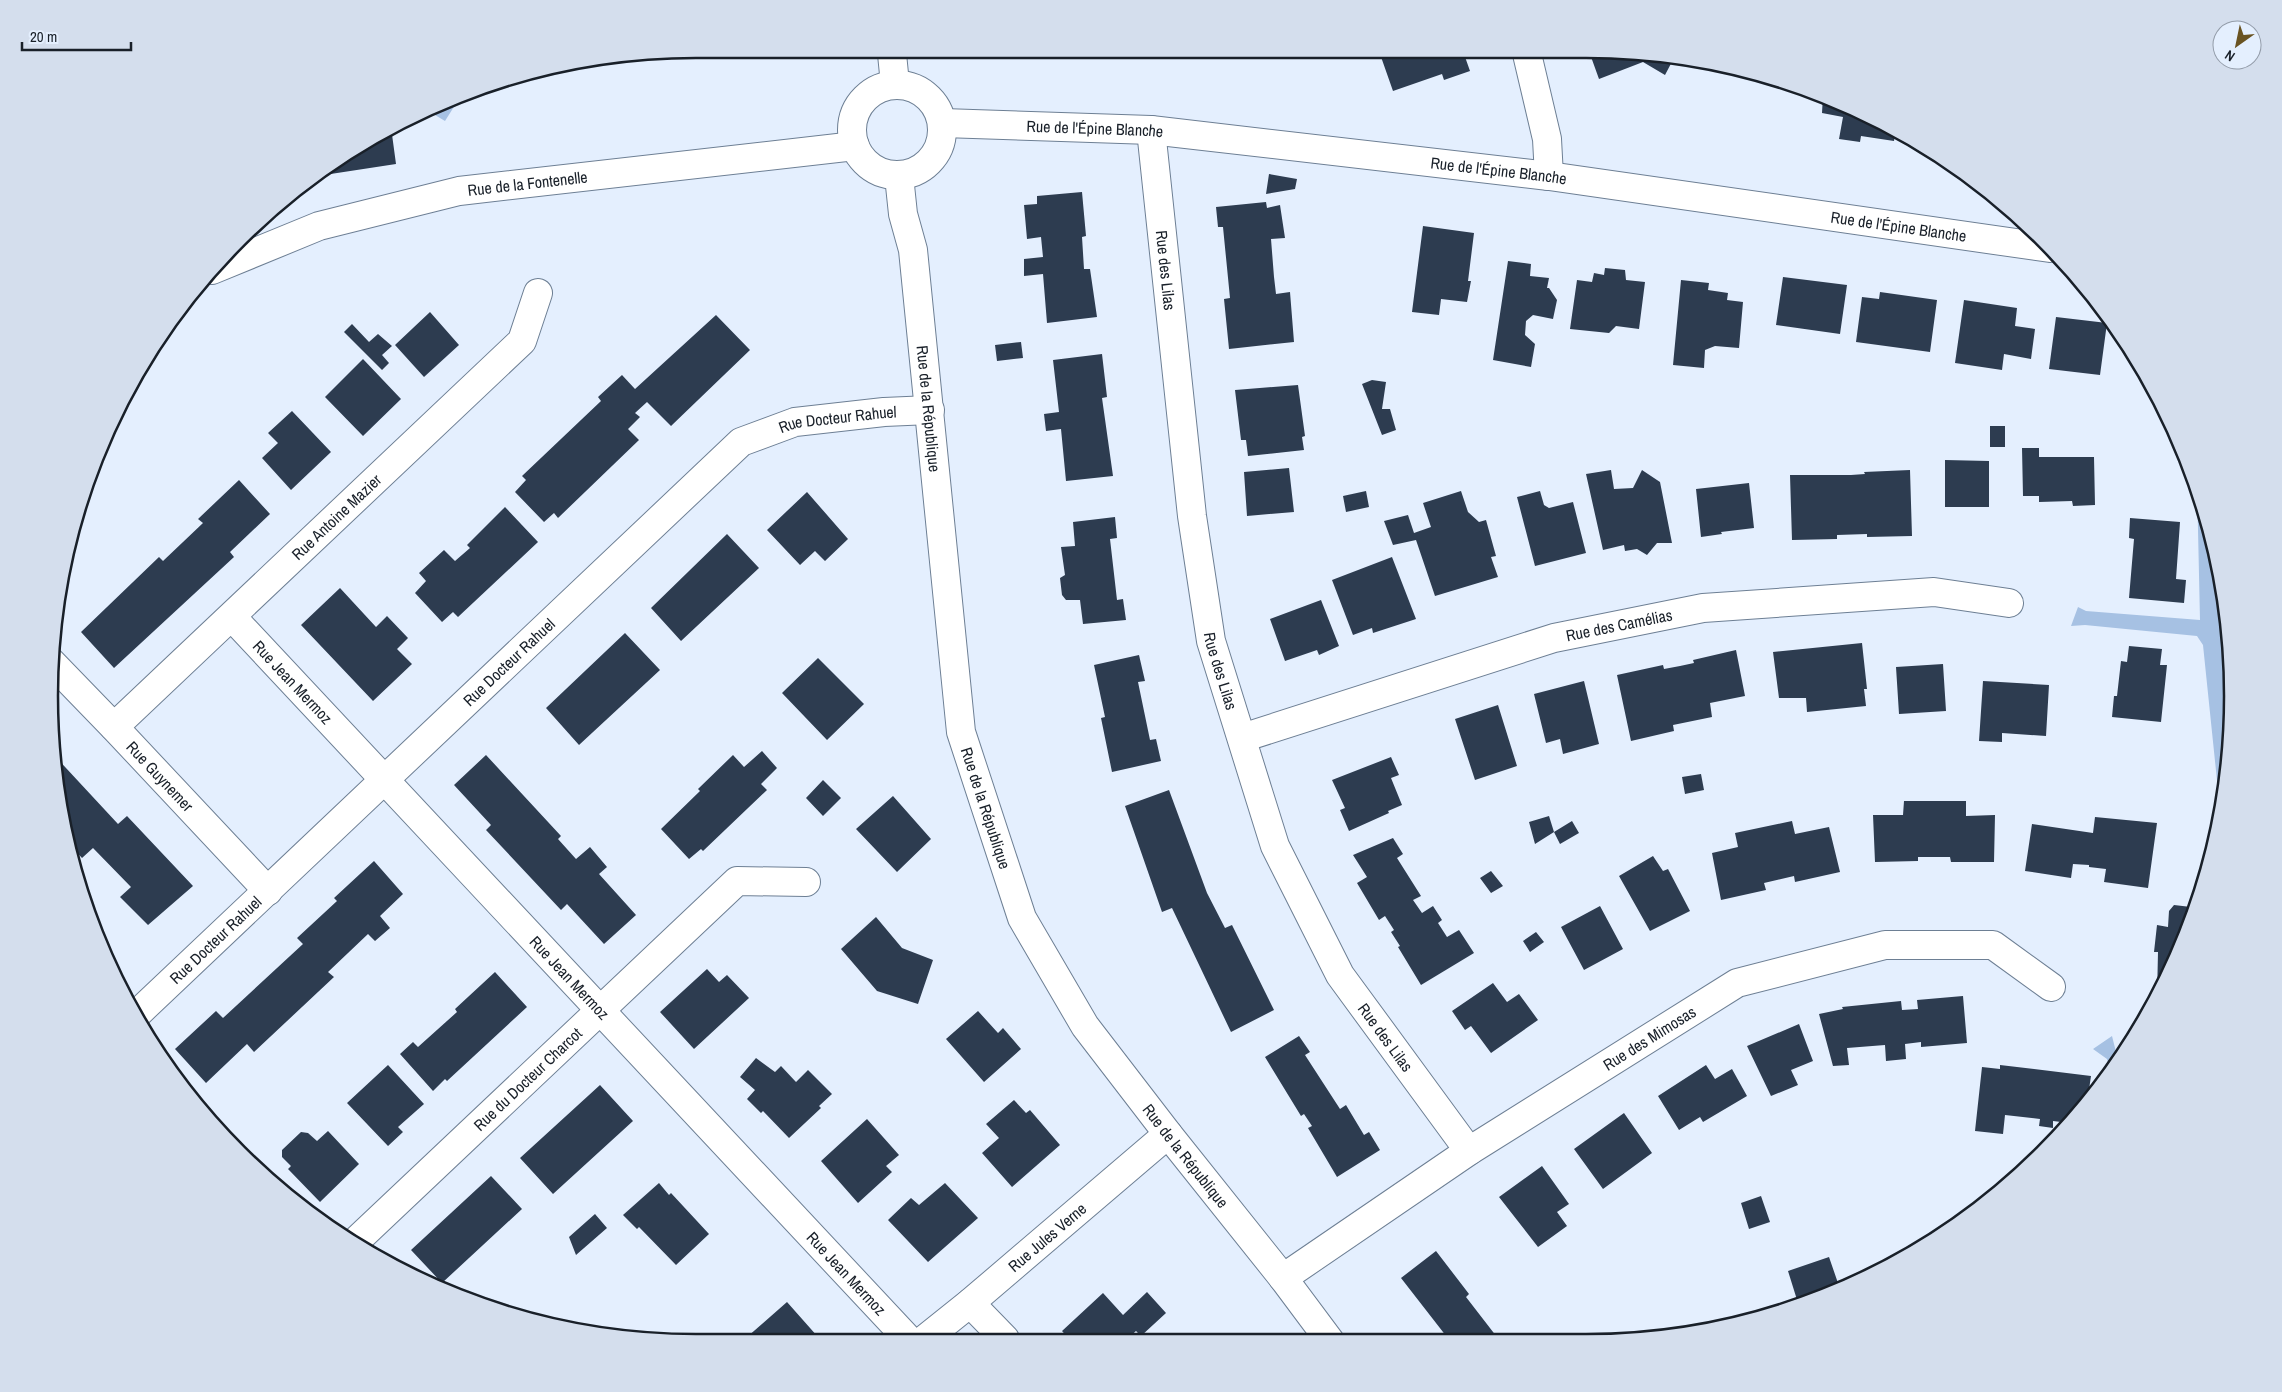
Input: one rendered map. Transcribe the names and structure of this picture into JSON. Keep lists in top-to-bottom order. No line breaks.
{"streets":{"street":["Rue de l'Épine Blanche","Rue de la Fontenelle","Rue des Lilas","Rue de la République","Rue Docteur Rahuel","Rue Antoine Mazier","Rue des Camélias","Rue Jean Mermoz","Rue Guynemer","Rue des Mimosas","Rue du Docteur Charcot","Rue Jules Verne"]},"crossings":[["Rue de l'Épine Blanche","Rue de la Fontenelle"],["Rue de l'Épine Blanche","Rue des Lilas"],["Rue de l'Épine Blanche","Rue de la République"],["Rue de la Fontenelle","Rue de la République"],["Rue des Lilas","Rue des Camélias"],["Rue des Lilas","Rue des Mimosas"],["Rue de la République","Rue Docteur Rahuel"],["Rue de la République","Rue des Mimosas"],["Rue de la République","Rue Jules Verne"],["Rue Docteur Rahuel","Rue Jean Mermoz"],["Rue Docteur Rahuel","Rue Guynemer"],["Rue Antoine Mazier","Rue Jean Mermoz"],["Rue Antoine Mazier","Rue Guynemer"],["Rue Jean Mermoz","Rue du Docteur Charcot"]],"scale_bar":"20 m","north":"bottom left"}
